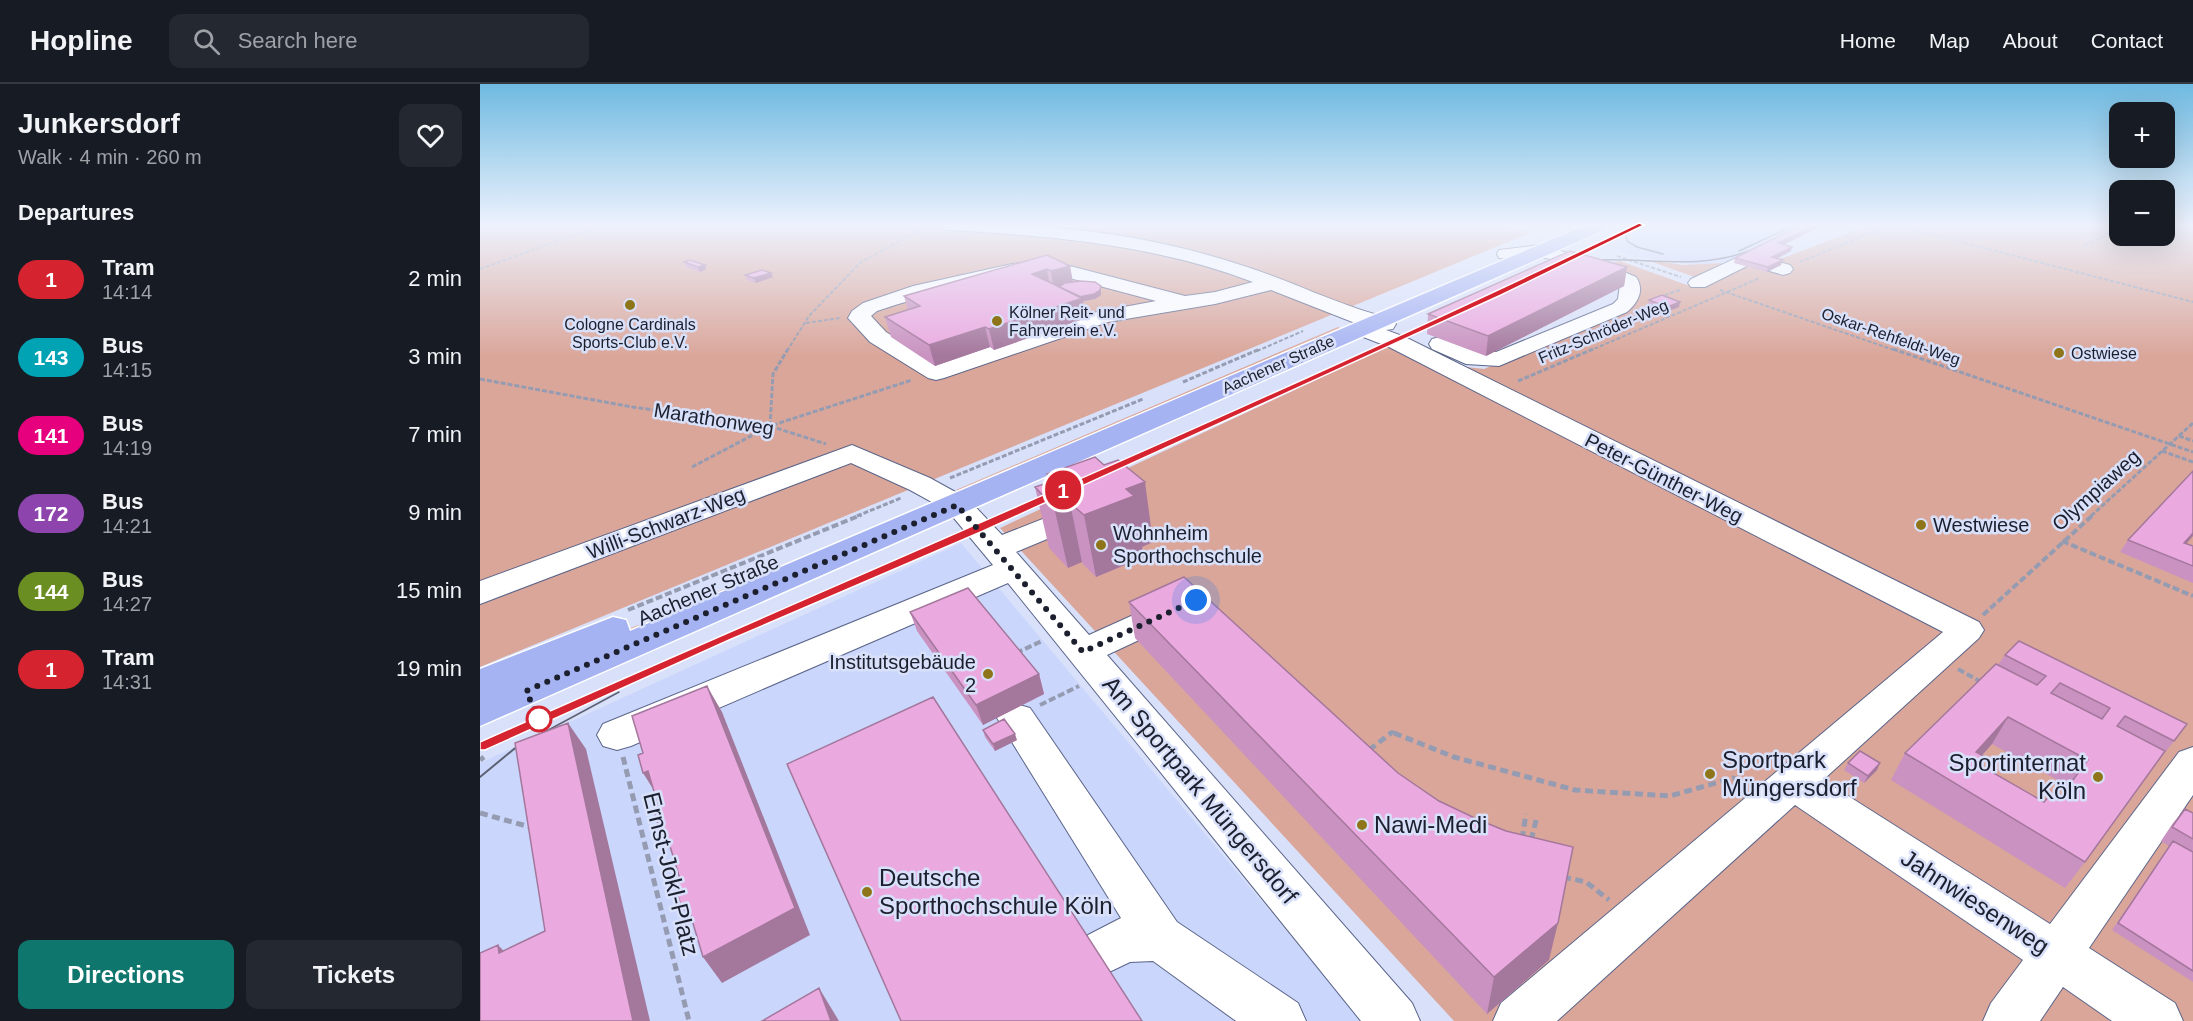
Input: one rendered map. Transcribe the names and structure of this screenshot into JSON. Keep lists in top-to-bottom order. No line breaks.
{"streets":{"main road":["Aachener Straße"],"street":["Peter-Günther-Weg","Willi-Schwarz-Weg","Am Sportpark Müngersdorf","Jahnwiesenweg"],"path":["Fritz-Schröder-Weg","Oskar-Rehfeldt-Weg","Marathonweg","Olympiaweg","Ernst-Jokl-Platz"]},"crossings":[["Fritz-Schröder-Weg","Oskar-Rehfeldt-Weg"],["Fritz-Schröder-Weg","Peter-Günther-Weg"],["Oskar-Rehfeldt-Weg","Olympiaweg"],["Aachener Straße","Peter-Günther-Weg"],["Aachener Straße","Am Sportpark Müngersdorf"],["Marathonweg","Willi-Schwarz-Weg"],["Peter-Günther-Weg","Olympiaweg"]],"places":["Cologne Cardinals Sports-Club e.V.","Kölner Reit- und Fahrverein e.V.","Ostwiese","Westwiese","Wohnheim Sporthochschule","Institutsgebäude 2","Sportpark Müngersdorf","Sportinternat Köln","Nawi-Medi","Deutsche Sporthochschule Köln"],"lines":["tram line 1"],"page":{"header":"Hopline","search":"Search here","nav":["Home","Map","About","Contact"],"heading":[["Junkersdorf","Walk · 4 min · 260 m"],"Departures"],"on_map":"1","map_buttons":["+","−"],"list":[{"mark":"1","name":"Tram","note":"14:14","value":"2 min"},{"mark":"143","name":"Bus","note":"14:15","value":"3 min"},{"mark":"141","name":"Bus","note":"14:19","value":"7 min"},{"mark":"172","name":"Bus","note":"14:21","value":"9 min"},{"mark":"144","name":"Bus","note":"14:27","value":"15 min"},{"mark":"1","name":"Tram","note":"14:31","value":"19 min"}],"buttons":["Directions","Tickets"]}}
